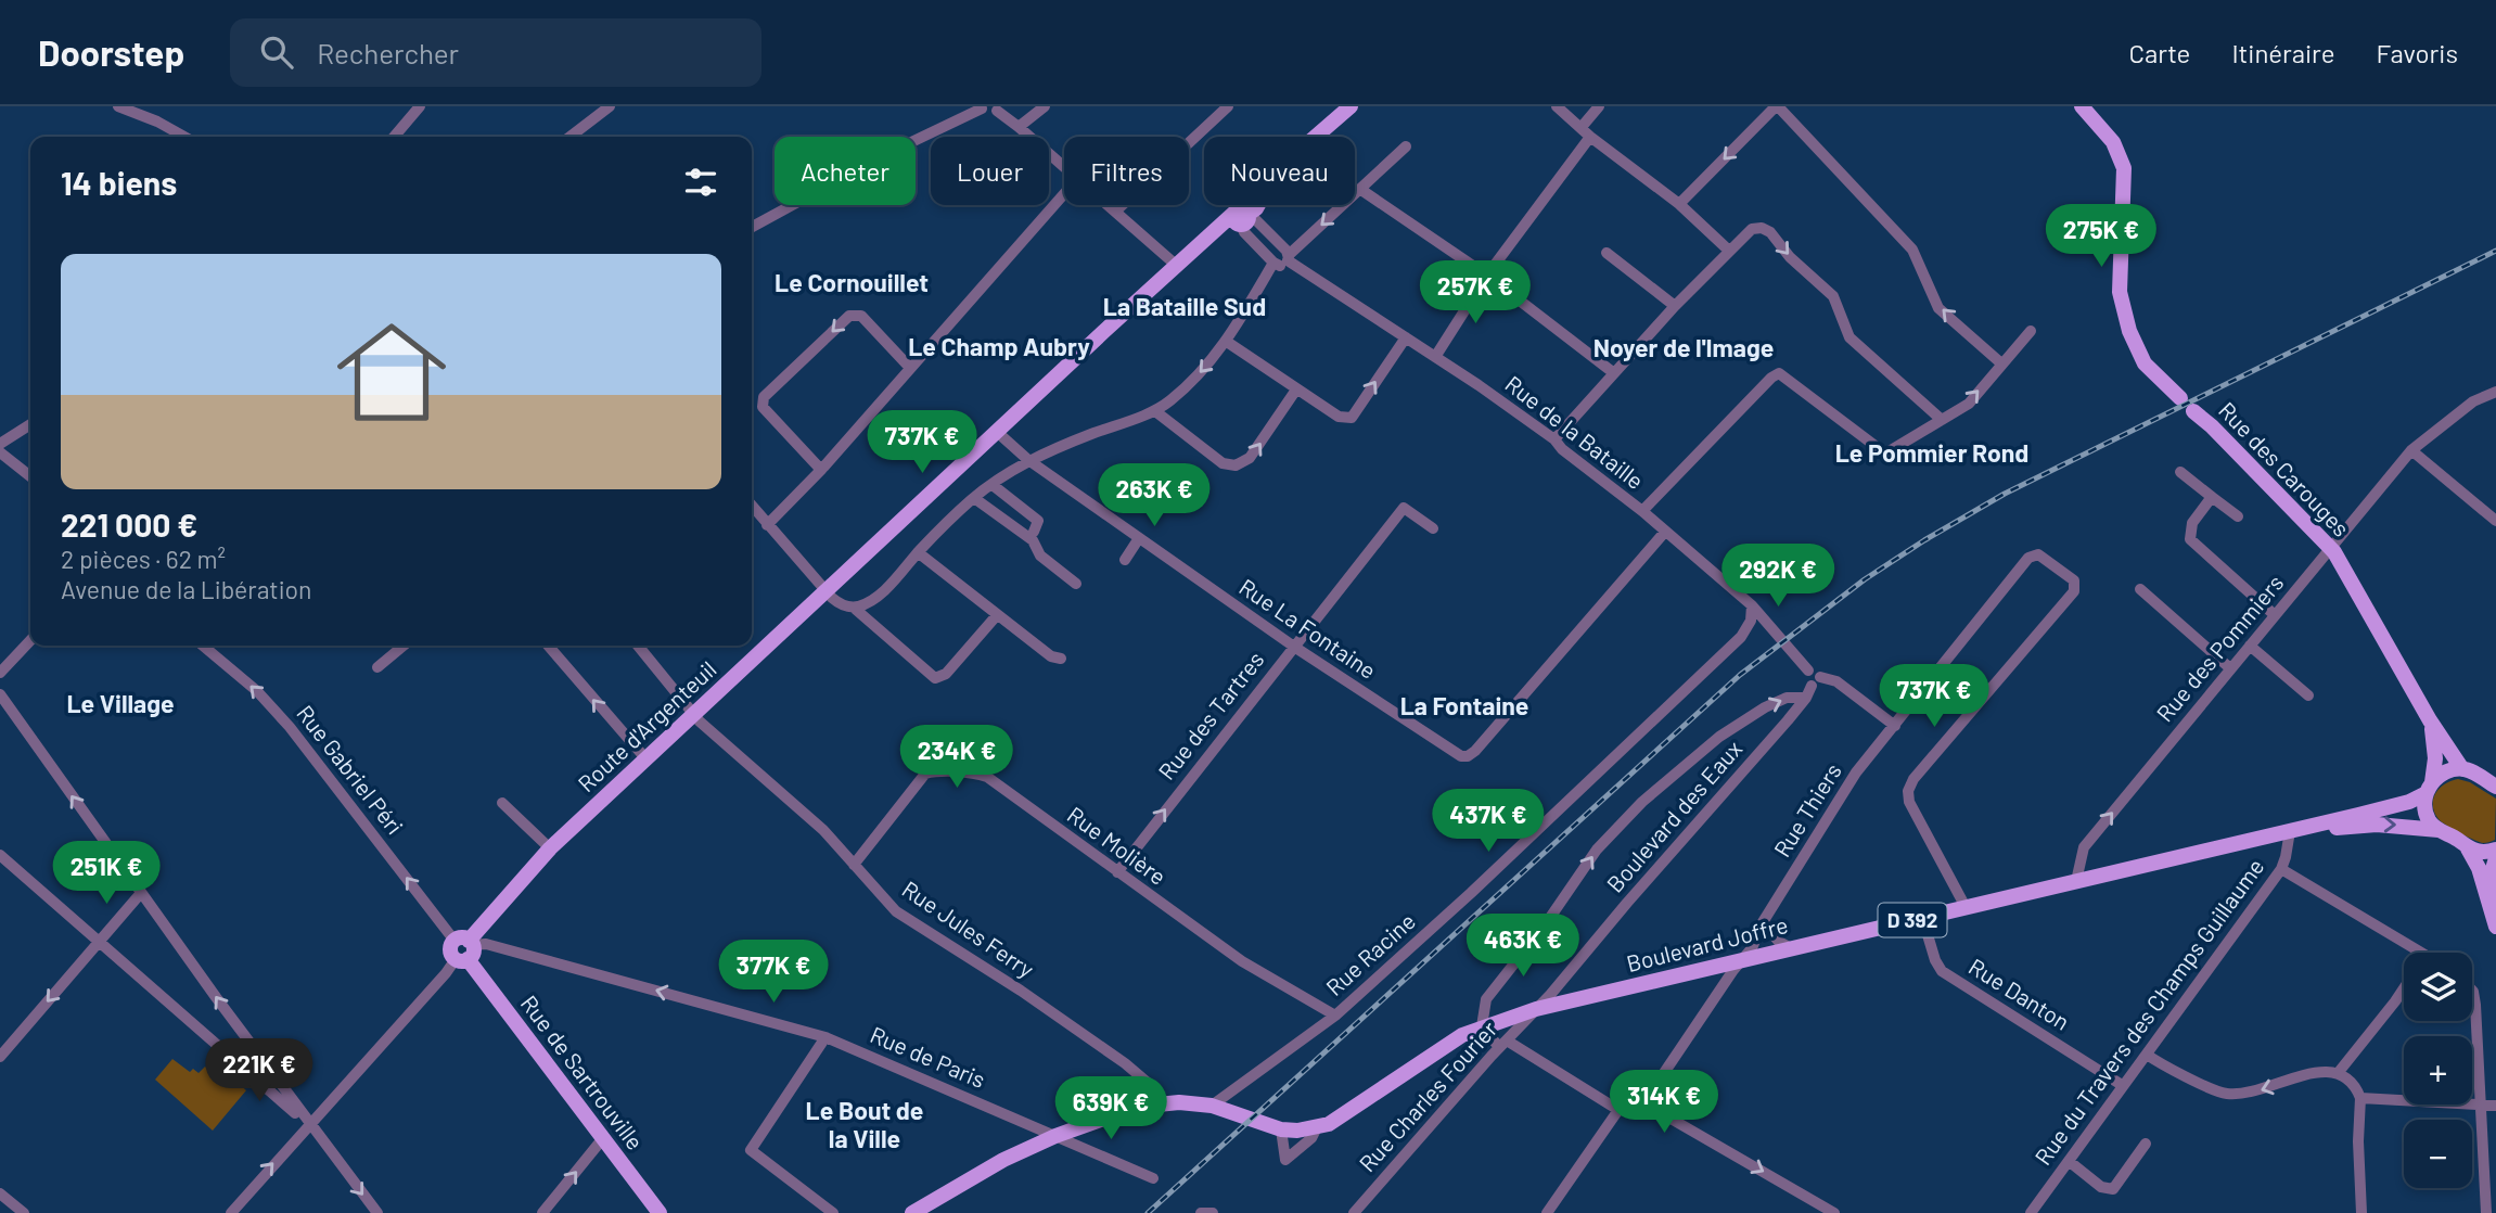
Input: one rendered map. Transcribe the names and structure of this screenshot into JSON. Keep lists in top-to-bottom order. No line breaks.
{"streets":{"main road":["Rue des Carouges","Route d'Argenteuil","D 392","Boulevard Joffre","Rue de Sartrouville"],"street":["Rue de la Bataille","Rue La Fontaine","Rue des Pommiers","Rue des Tartres","Rue Gabriel Péri","Rue Thiers","Boulevard des Eaux","Rue Molière","Rue Jules Ferry","Rue Racine","Rue Danton","Rue du Travers des Champs Guillaume","Rue de Paris","Rue Charles Fourier"]},"crossings":[["Rue de la Bataille","Rue La Fontaine"],["Rue de la Bataille","Route d'Argenteuil"],["Rue de la Bataille","Boulevard des Eaux"],["Rue de la Bataille","Rue Racine"],["Rue des Carouges","Rue des Pommiers"],["Rue des Carouges","Boulevard Joffre"],["Rue La Fontaine","Rue des Tartres"],["Rue La Fontaine","Route d'Argenteuil"],["Rue des Pommiers","Boulevard Joffre"],["Rue des Tartres","Rue Molière"],["Route d'Argenteuil","Rue Gabriel Péri"],["Route d'Argenteuil","Rue Jules Ferry"],["Route d'Argenteuil","Rue de Paris"],["Route d'Argenteuil","Rue de Sartrouville"],["Rue Gabriel Péri","Rue de Paris"],["Rue Gabriel Péri","Rue de Sartrouville"],["Rue Thiers","Boulevard Joffre"],["Boulevard des Eaux","Boulevard Joffre"],["Boulevard des Eaux","Rue Charles Fourier"],["Rue Molière","Rue Jules Ferry"],["Rue Molière","Rue Racine"],["Rue Jules Ferry","Boulevard Joffre"],["Boulevard Joffre","Rue Racine"],["Boulevard Joffre","Rue Danton"],["Boulevard Joffre","Rue du Travers des Champs Guillaume"],["Boulevard Joffre","Rue de Paris"],["Boulevard Joffre","Rue Charles Fourier"],["Rue Danton","Rue du Travers des Champs Guillaume"],["Rue de Paris","Rue de Sartrouville"]],"one_way":["Rue des Pommiers","Rue des Tartres","Rue Gabriel Péri","Rue de Paris"],"districts":["Le Cornouillet","La Bataille Sud","Le Champ Aubry","Noyer de l'Image","Le Pommier Rond","Le Village","La Fontaine","Le Bout de la Ville"],"page":{"header":"Doorstep","search":"Rechercher","nav":["Carte","Itinéraire","Favoris"],"chip":["Acheter","Louer","Filtres","Nouveau"],"heading":"14 biens","price":["275K €","257K €","737K €","263K €","292K €","737K €","234K €","437K €","251K €","463K €","377K €","221K €","314K €","639K €"],"list":[{"name":"221 000 €","note":"2 pièces · 62 m² · Avenue de la Libération"}],"map_buttons":["+","−"]}}
